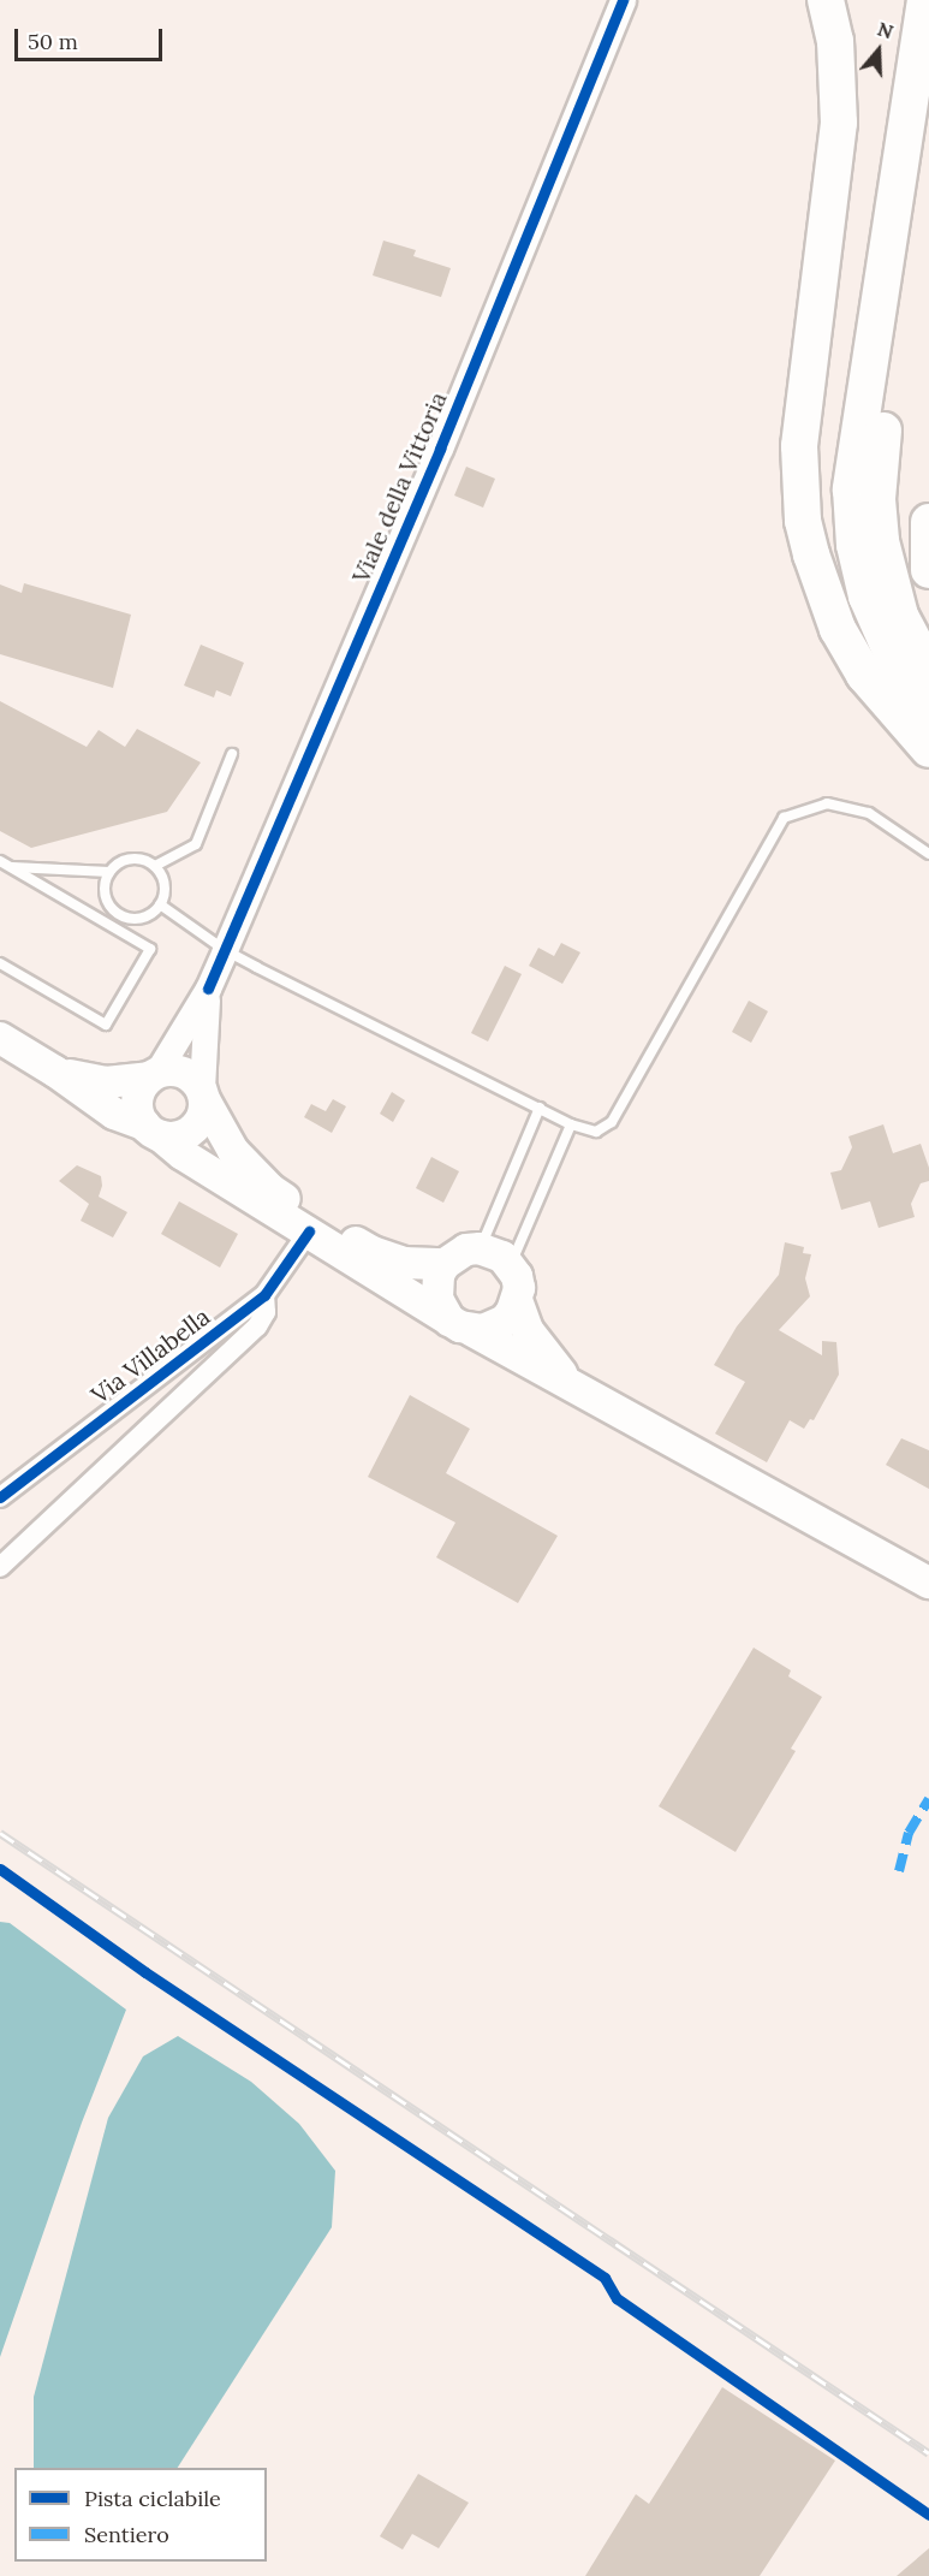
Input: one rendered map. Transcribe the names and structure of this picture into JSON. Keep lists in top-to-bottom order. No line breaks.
{"streets":{"street":["Viale della Vittoria","Via Villabella"]},"legend":["Pista ciclabile","Sentiero"],"scale_bar":"50 m","north":"top"}
